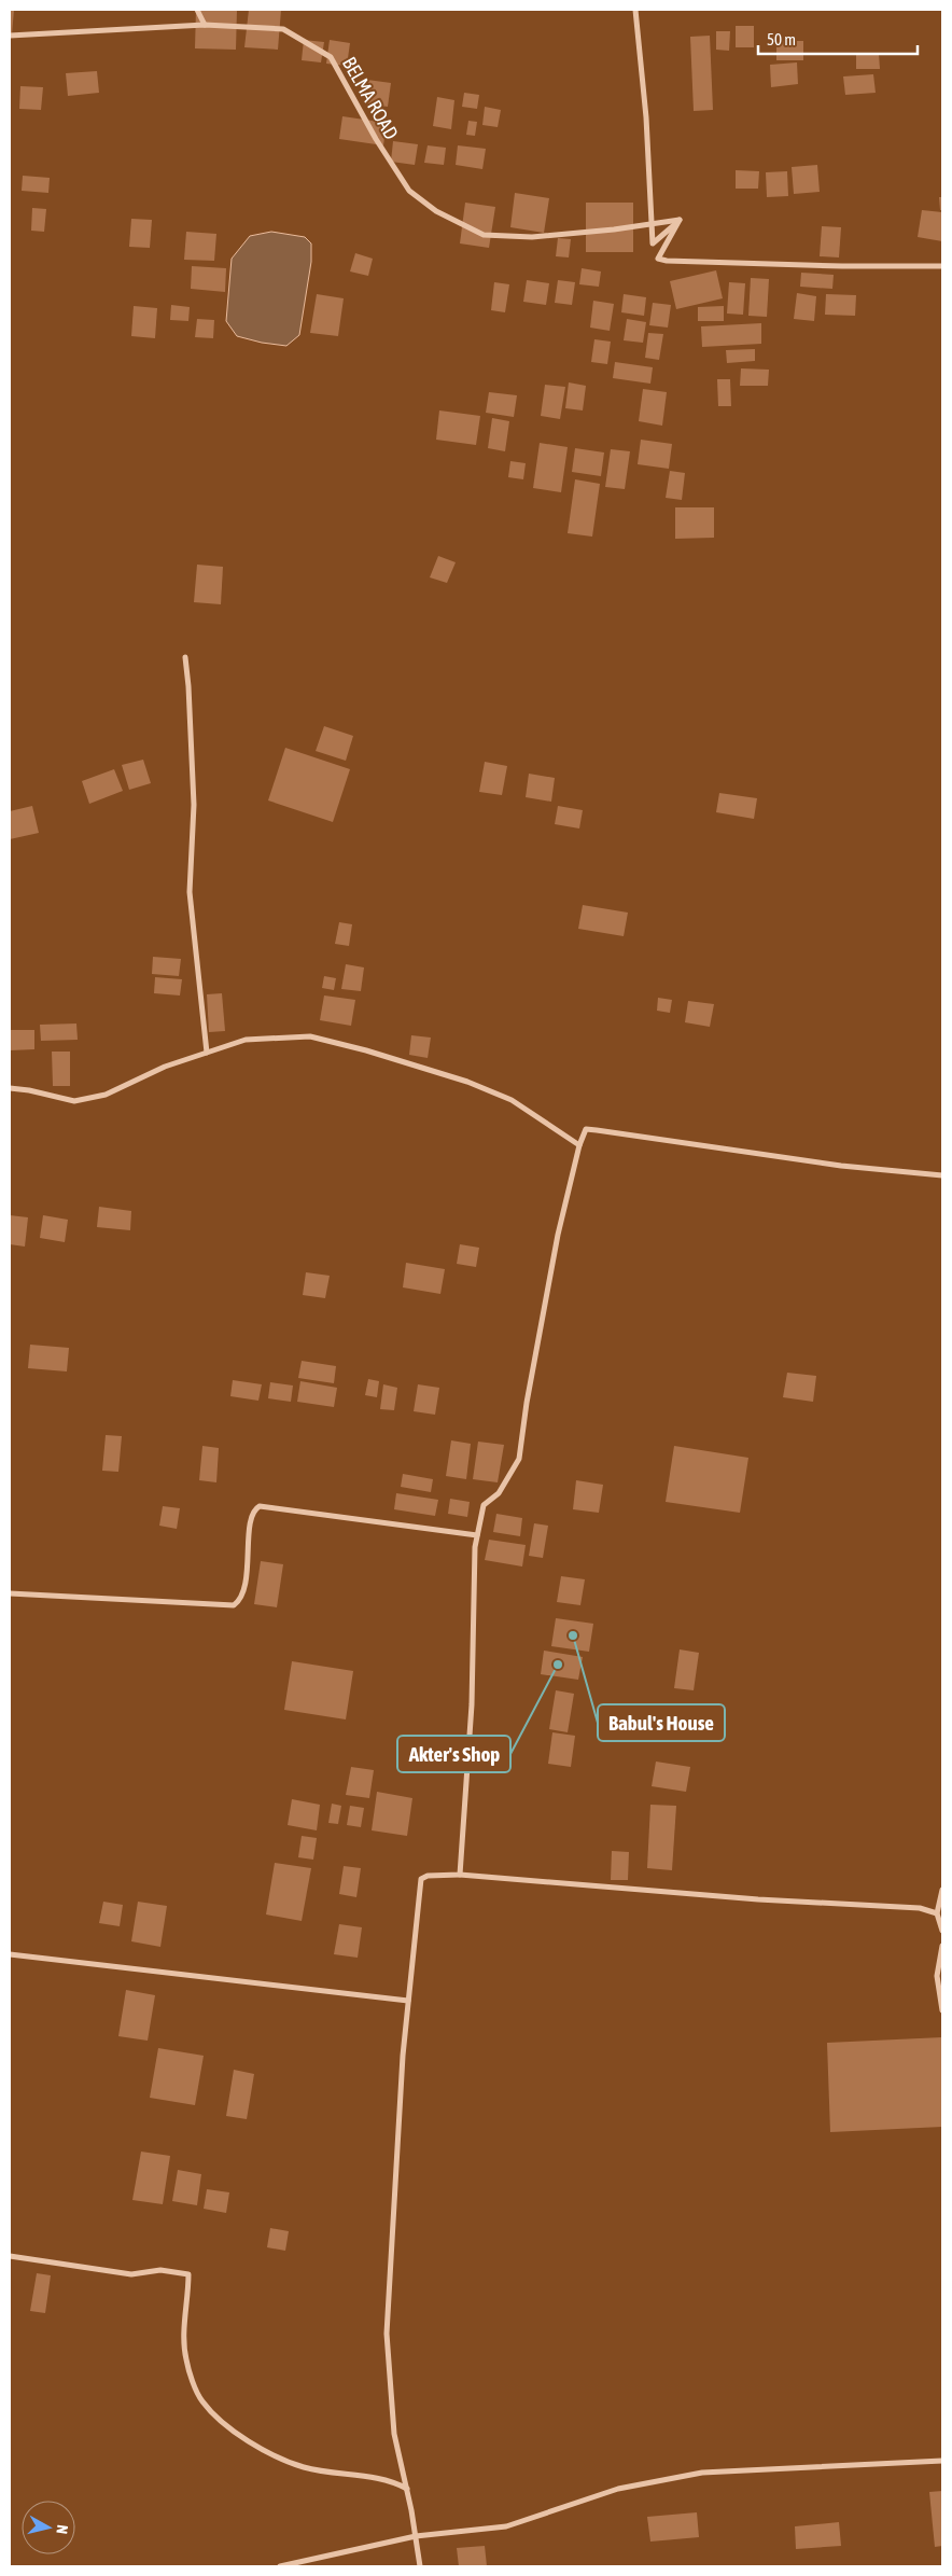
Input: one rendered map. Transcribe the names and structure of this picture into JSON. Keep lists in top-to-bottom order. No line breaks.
{"streets":{"street":["BELMA ROAD"]},"places":["Babul's House","Akter's Shop"],"scale_bar":"50 m","north":"right"}
